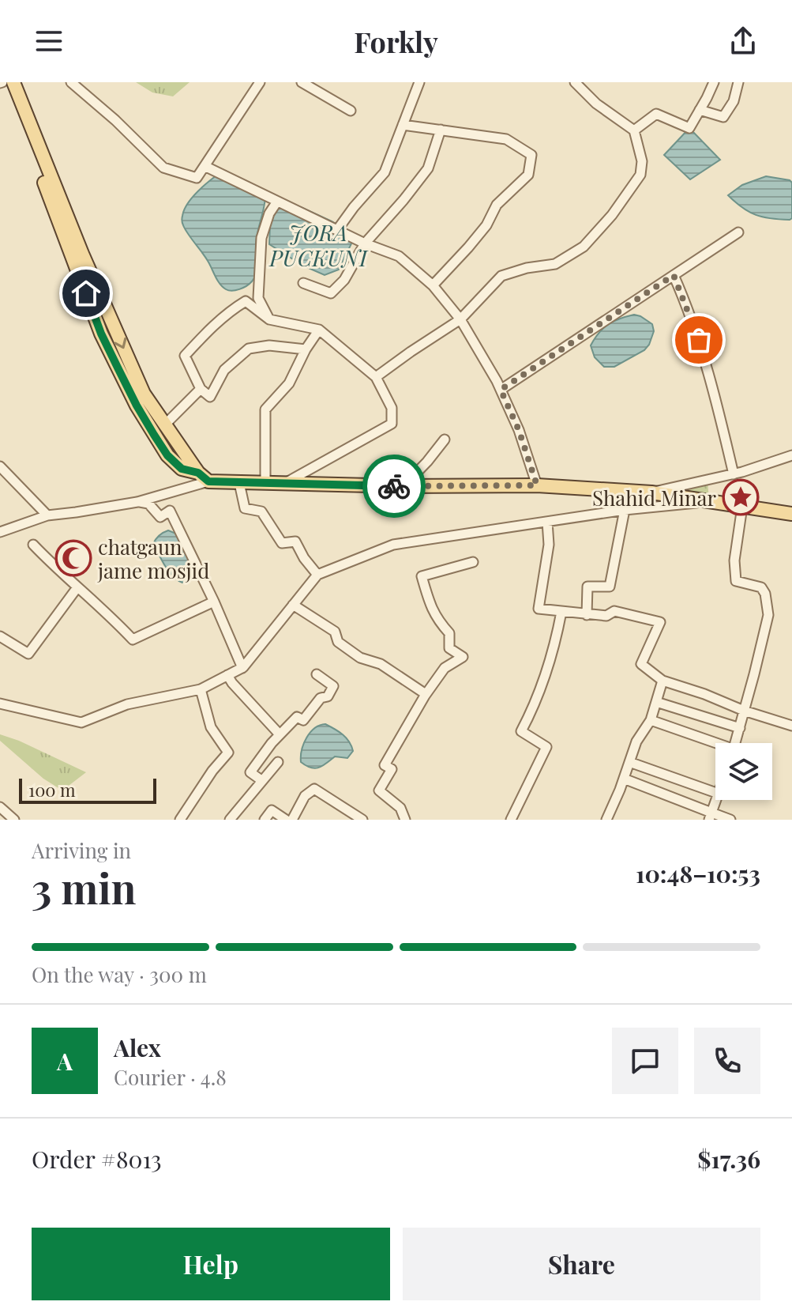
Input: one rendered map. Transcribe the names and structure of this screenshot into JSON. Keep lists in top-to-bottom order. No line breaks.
{"water":["JORA PUCKUNI"],"places":{"place":["Shahid Minar"],"mosque":["chatgaun jame mosjid"]},"scale_bar":"100 m","page":{"header":"Forkly","scale":"100 m","heading":["3 min","Arriving in","10:48–10:53"],"panel":["Alex","Courier · 4.8","Order #8013","$17.36"],"bar":"On the way · 300 m","round":"A","buttons":["Help","Share"]}}
